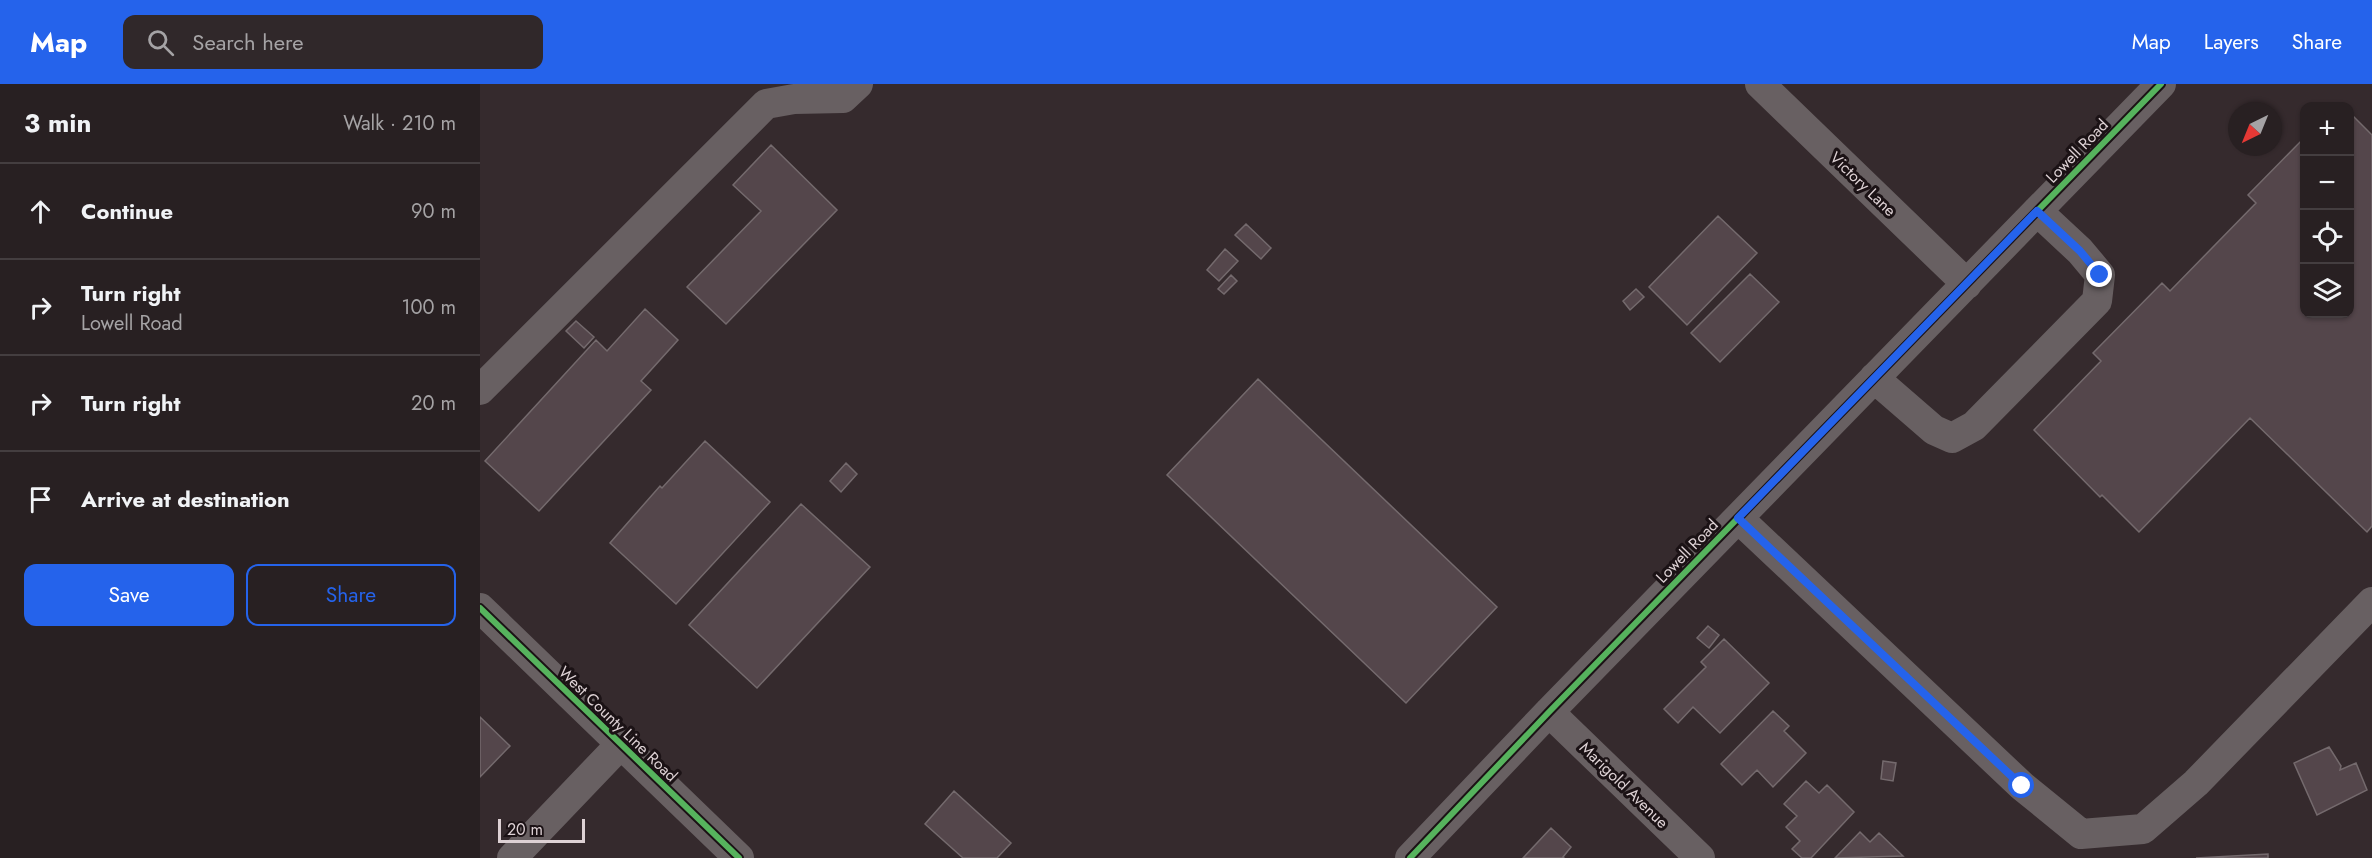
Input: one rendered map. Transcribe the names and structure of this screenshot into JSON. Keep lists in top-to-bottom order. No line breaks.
{"streets":{"street":["Lowell Road","Victory Lane","West County Line Road","Marigold Avenue"]},"crossings":[["Lowell Road","Victory Lane"],["Lowell Road","Marigold Avenue"]],"scale_bar":"20 m","north":"bottom left","page":{"header":"Map","search":"Search here","nav":["Map","Layers","Share"],"heading":["3 min","Walk · 210 m"],"map_buttons":["+","−"],"list":[["Continue","90 m"],["Turn right","Lowell Road","100 m"],["Turn right","20 m"],"Arrive at destination"],"buttons":["Save","Share"],"scale":"20 m"}}
